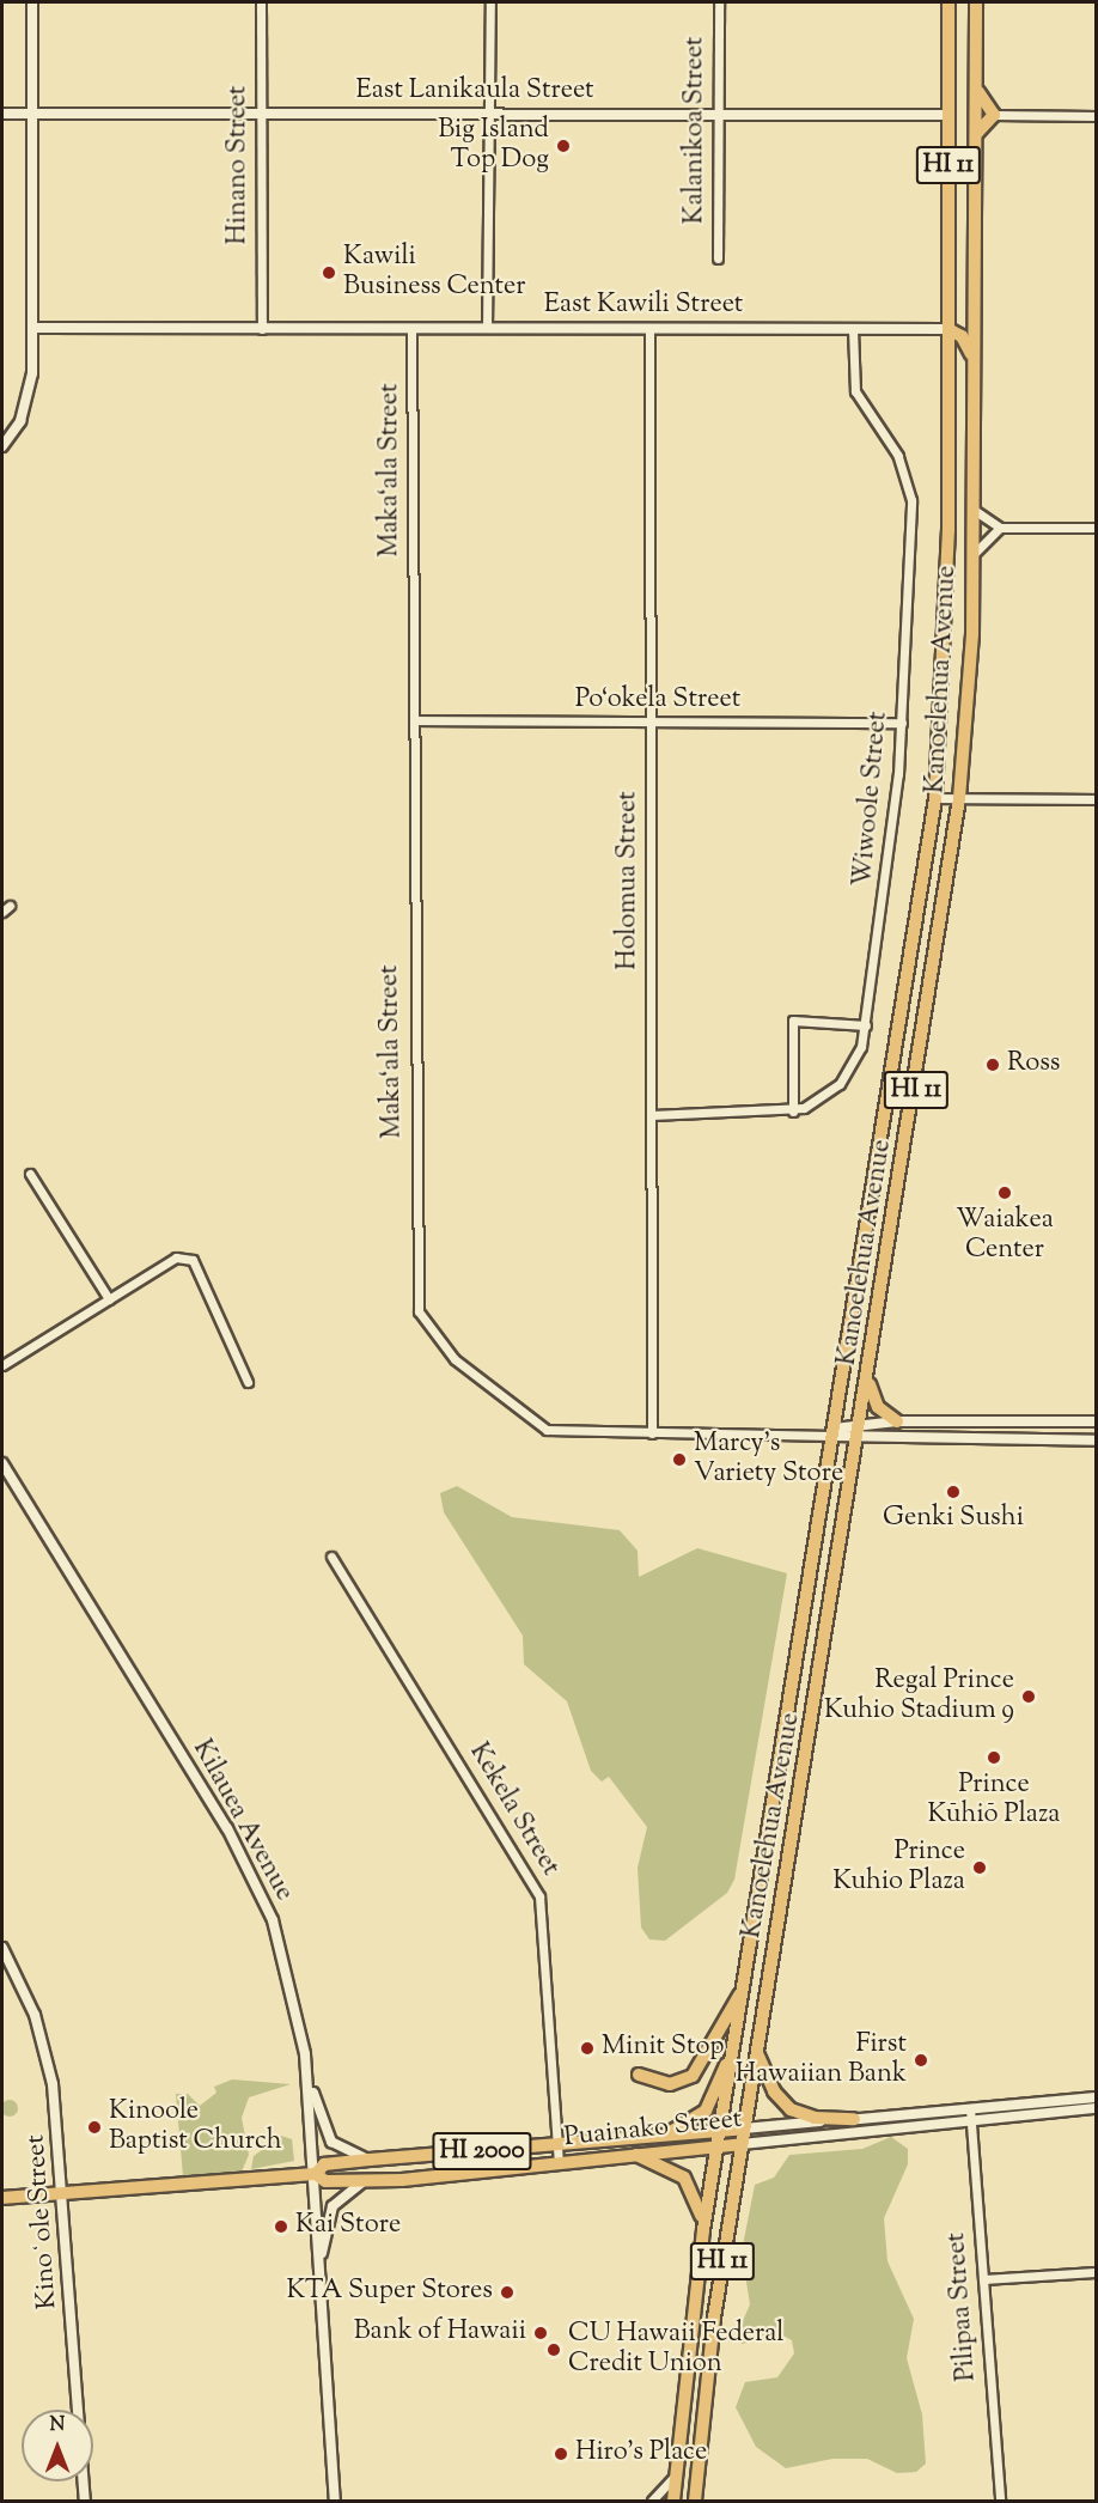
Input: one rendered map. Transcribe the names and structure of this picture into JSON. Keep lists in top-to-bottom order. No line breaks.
{"streets":{"highway":["HI 11","Kanoelehua Avenue","Puainako Street","HI 2000"],"street":["East Lanikaula Street","Kalanikoa Street","Hinano Street","East Kawili Street","Maka‘ala Street","Po‘okela Street","Wiwoole Street","Holomua Street","Kekela Street","Kilauea Avenue","Kinoʻole Street","Pilipaa Street"]},"crossings":[["East Lanikaula Street","Kalanikoa Street"],["East Lanikaula Street","Hinano Street"],["East Lanikaula Street","Kanoelehua Avenue"],["Hinano Street","East Kawili Street"],["East Kawili Street","Maka‘ala Street"],["East Kawili Street","Kanoelehua Avenue"],["East Kawili Street","Wiwoole Street"],["East Kawili Street","Holomua Street"],["Maka‘ala Street","Kanoelehua Avenue"],["Maka‘ala Street","Po‘okela Street"],["Maka‘ala Street","Holomua Street"],["Kanoelehua Avenue","Puainako Street"],["Po‘okela Street","Wiwoole Street"],["Po‘okela Street","Holomua Street"],["Wiwoole Street","Holomua Street"],["Kekela Street","Puainako Street"],["Kilauea Avenue","Puainako Street"],["Kilauea Avenue","HI 2000"],["Puainako Street","HI 2000"],["Puainako Street","Pilipaa Street"],["HI 2000","Kinoʻole Street"]],"places":["Big Island Top Dog","Kawili Business Center","Ross","Waiakea Center","Marcy’s Variety Store","Genki Sushi","Regal Prince Kuhio Stadium 9","Prince Kūhiō Plaza","Prince Kuhio Plaza","Minit Stop","First Hawaiian Bank","Kinoole Baptist Church","Kai Store","KTA Super Stores","Bank of Hawaii","CU Hawaii Federal Credit Union","Hiro's Place"],"north":"top"}
